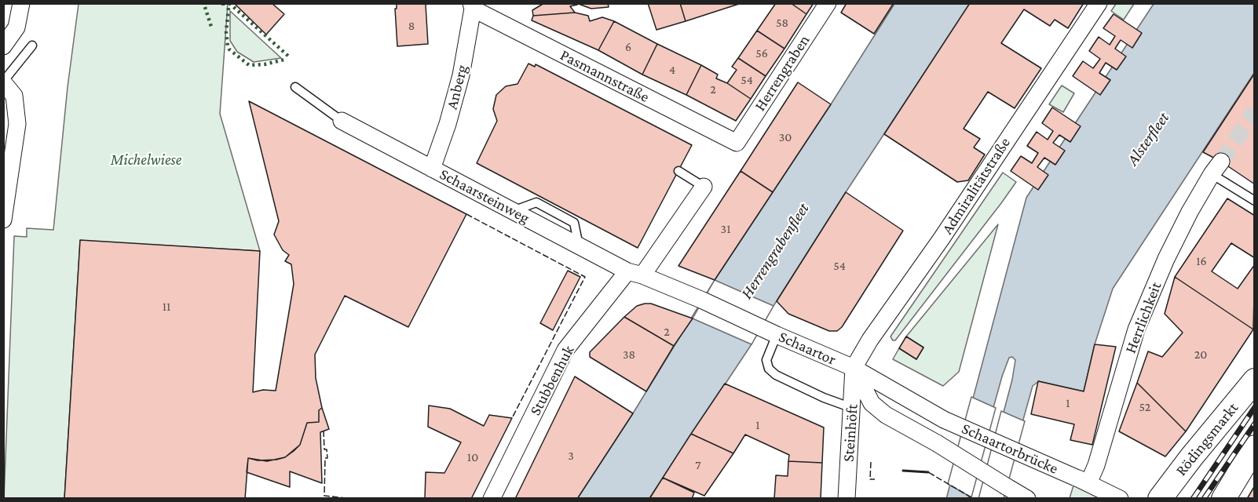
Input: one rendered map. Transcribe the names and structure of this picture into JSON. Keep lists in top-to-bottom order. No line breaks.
{"streets":{"main road":["Rödingsmarkt"],"street":["Herrengraben","Pasmannstraße","Anberg","Admiralitätstraße","Schaarsteinweg","Herrlichkeit","Schaartor","Stubbenhuk","Steinhöft","Schaartorbrücke"]},"crossings":[["Herrengraben","Pasmannstraße"],["Pasmannstraße","Anberg"],["Anberg","Schaarsteinweg"],["Admiralitätstraße","Schaartor"],["Admiralitätstraße","Steinhöft"],["Schaarsteinweg","Schaartor"],["Schaarsteinweg","Stubbenhuk"],["Herrlichkeit","Schaartorbrücke"],["Schaartor","Steinhöft"],["Schaartor","Schaartorbrücke"]],"water":["Alsterfleet","Herrengrabenfleet"],"parks":["Michelwiese"],"house_numbers":["58","8","6","56","4","54","2","30","31","16","54","11","2","38","20","1","52","1","3","10","7"]}
